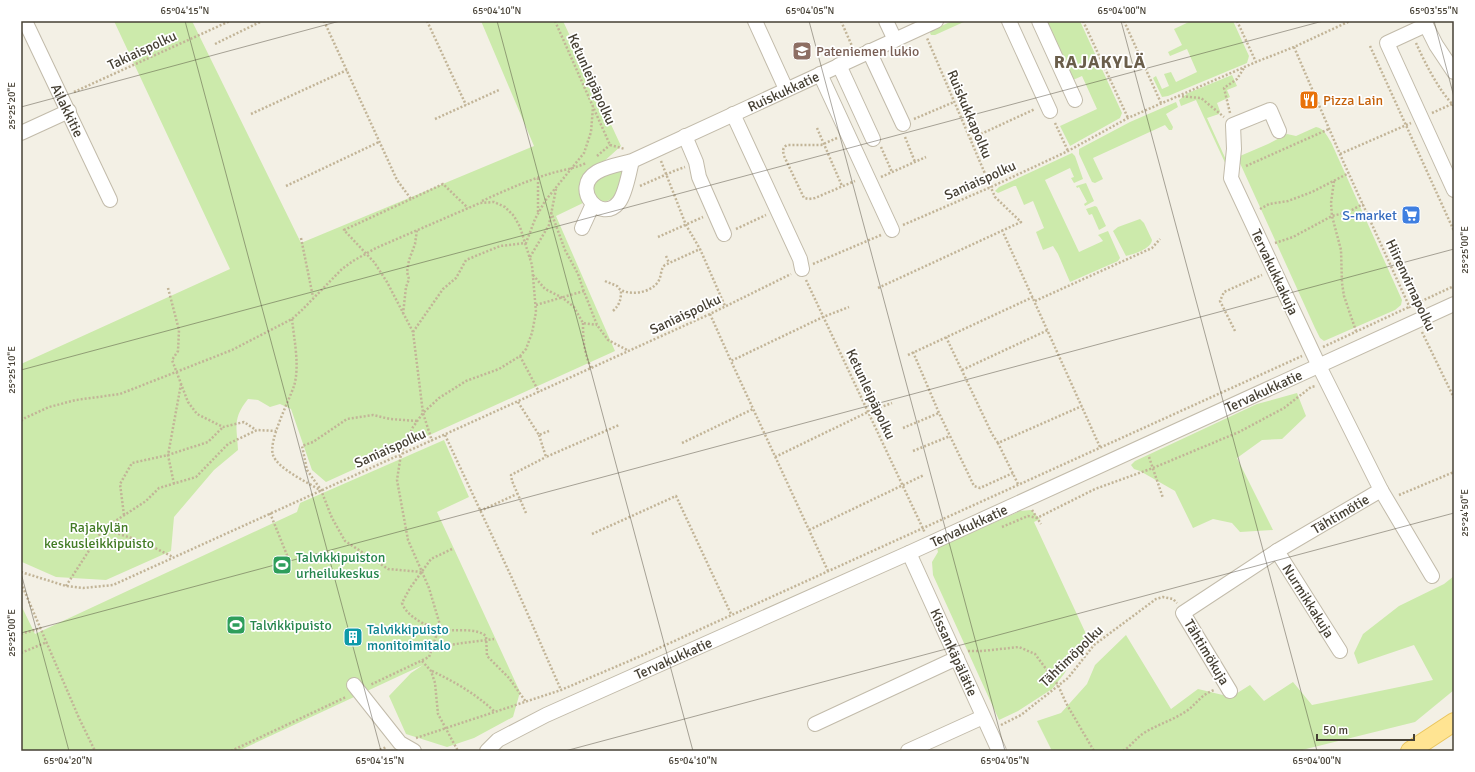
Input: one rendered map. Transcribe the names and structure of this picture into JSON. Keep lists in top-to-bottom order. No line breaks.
{"streets":{"street":["Ruiskukkatie","Ailakkitie","Tervakukkakuja","Tervakukkatie","Tähtimötie","Nurmikkakuja","Kissankäpälätie","Tähtimökuja"],"path":["Takiaispolku","Ketunleipäpolku","Ruiskukkapolku","Saniaispolku","Hiirenvirnapolku","Tähtimöpolku"]},"crossings":[["Takiaispolku","Ailakkitie"],["Ketunleipäpolku","Saniaispolku"],["Ruiskukkatie","Ruiskukkapolku"],["Ruiskukkapolku","Saniaispolku"],["Saniaispolku","Hiirenvirnapolku"],["Tervakukkakuja","Tervakukkatie"],["Tervakukkakuja","Tähtimötie"],["Hiirenvirnapolku","Tervakukkatie"],["Tervakukkatie","Tähtimötie"],["Tervakukkatie","Kissankäpälätie"],["Tähtimötie","Nurmikkakuja"],["Tähtimötie","Tähtimökuja"],["Tähtimötie","Tähtimöpolku"],["Kissankäpälätie","Tähtimöpolku"],["Tähtimökuja","Tähtimöpolku"]],"districts":["RAJAKYLÄ"],"parks":["Rajakylän keskusleikkipuisto"],"places":{"school or university":["Pateniemen lukio"],"restaurant":["Pizza Lain"],"supermarket":["S-market"],"sports":["Talvikkipuiston urheilukeskus","Talvikkipuisto"],"building":["Talvikkipuisto monitoimitalo"]},"scale_bar":"50 m","coordinates":["65°04'15\"N","65°04'10\"N","65°04'05\"N","65°04'00\"N","65°03'55\"N","25°25'20\"E","25°25'00\"E","25°25'10\"E","25°24'50\"E","65°04'20\"N"]}
